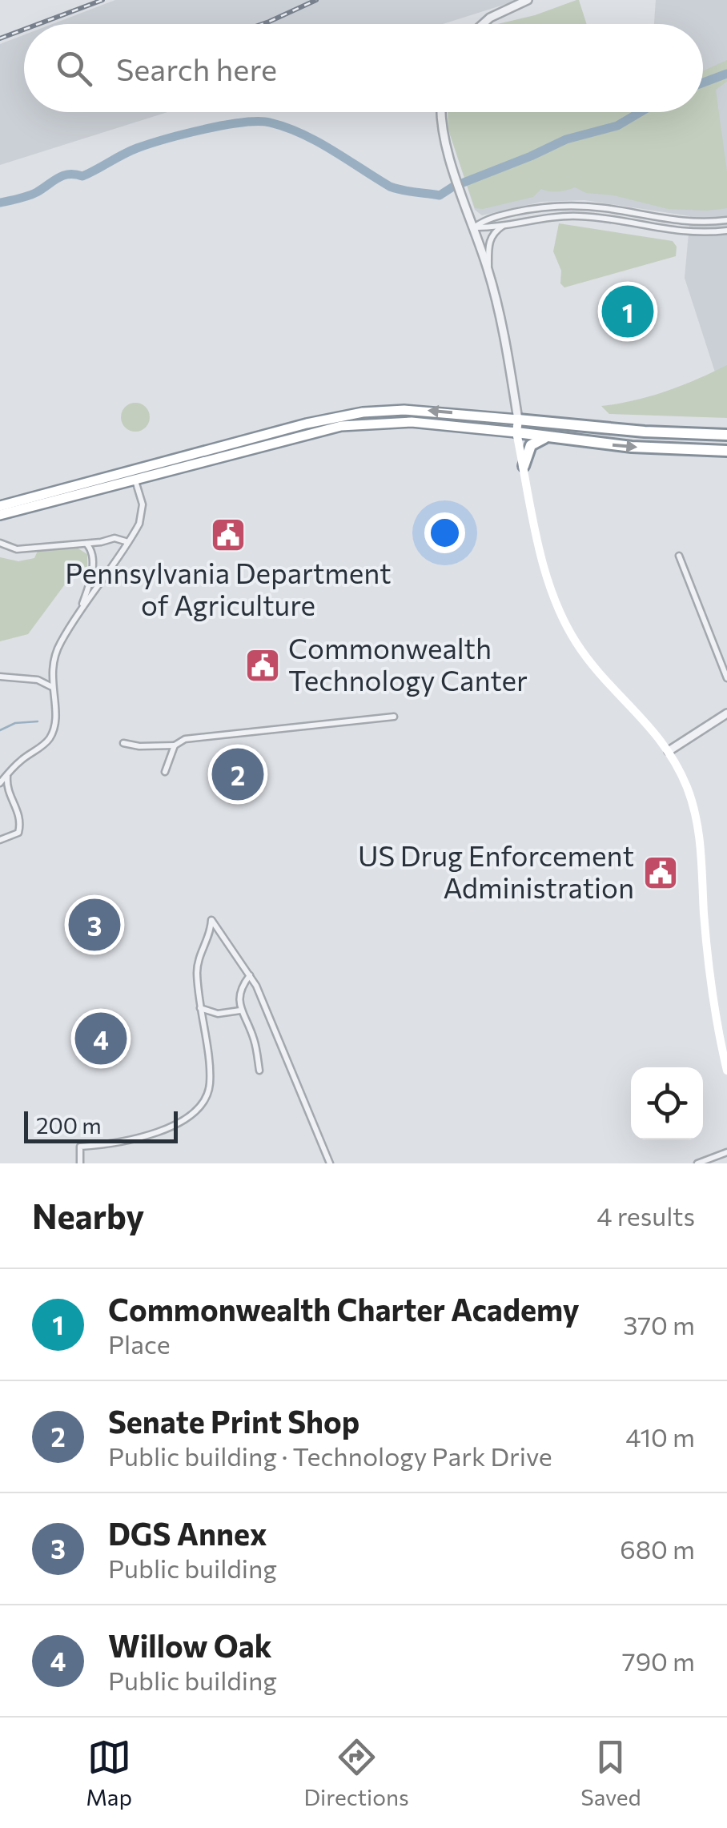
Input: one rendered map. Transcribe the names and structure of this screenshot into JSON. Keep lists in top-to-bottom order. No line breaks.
{"places":{"public building":["Pennsylvania Department of Agriculture","Commonwealth Technology Canter","US Drug Enforcement Administration"]},"scale_bar":"200 m","page":{"search":"Search here","pins":["1","2","3","4"],"scale":"200 m","heading":["Nearby","4 results"],"list":[{"mark":"1","name":"Commonwealth Charter Academy","note":"Place","value":"370 m"},{"mark":"2","name":"Senate Print Shop","note":"Public building · Technology Park Drive","value":"410 m"},{"mark":"3","name":"DGS Annex","note":"Public building","value":"680 m"},{"mark":"4","name":"Willow Oak","note":"Public building","value":"790 m"}],"nav":["Map","Directions","Saved"]}}
